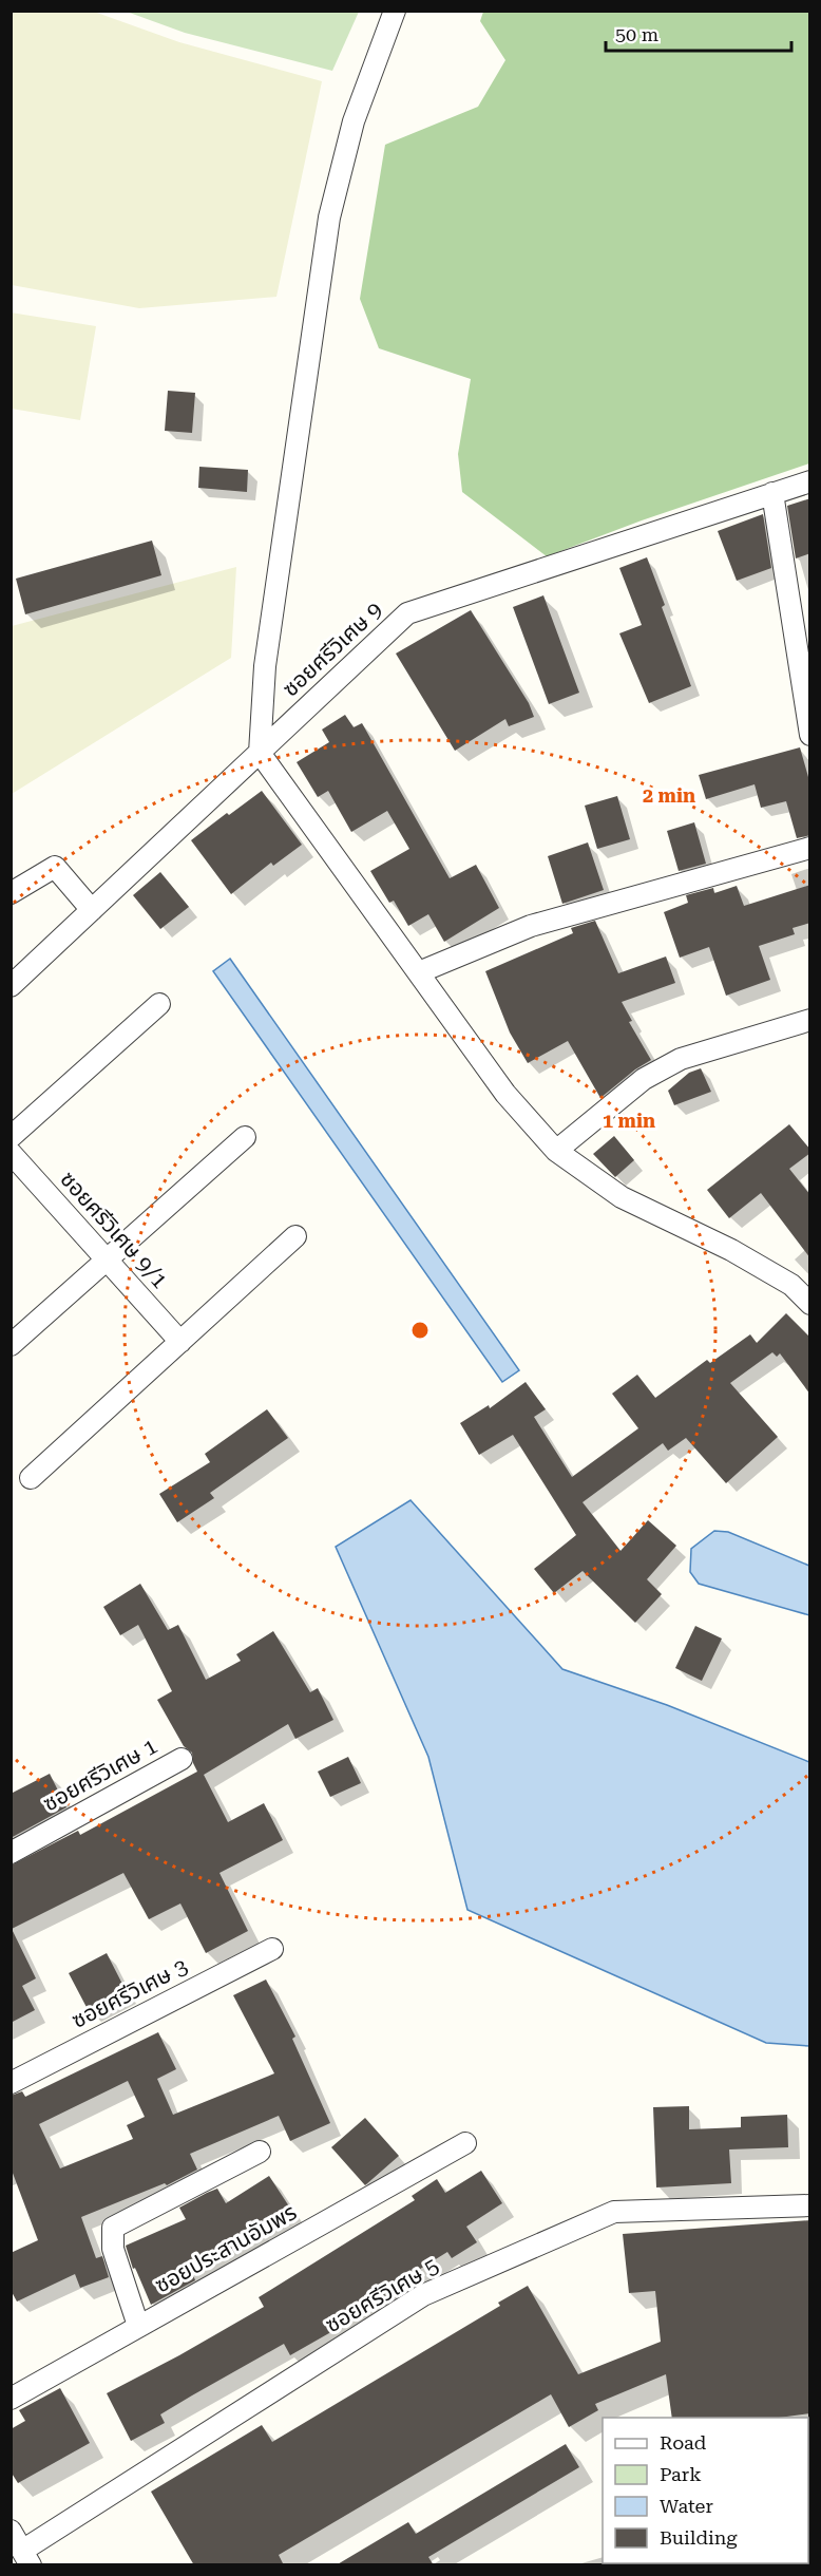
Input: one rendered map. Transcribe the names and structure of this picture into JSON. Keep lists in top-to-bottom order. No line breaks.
{"streets":{"street":["ซอยศรีวิเศษ 9","ซอยศรีวิเศษ 9/1","ซอยศรีวิเศษ 1","ซอยศรีวิเศษ 3","ซอยประสานอัมพร","ซอยศรีวิเศษ 5"]},"legend":["Road","Park","Water","Building"],"scale_bar":"50 m","rings":["2 min","1 min"]}
